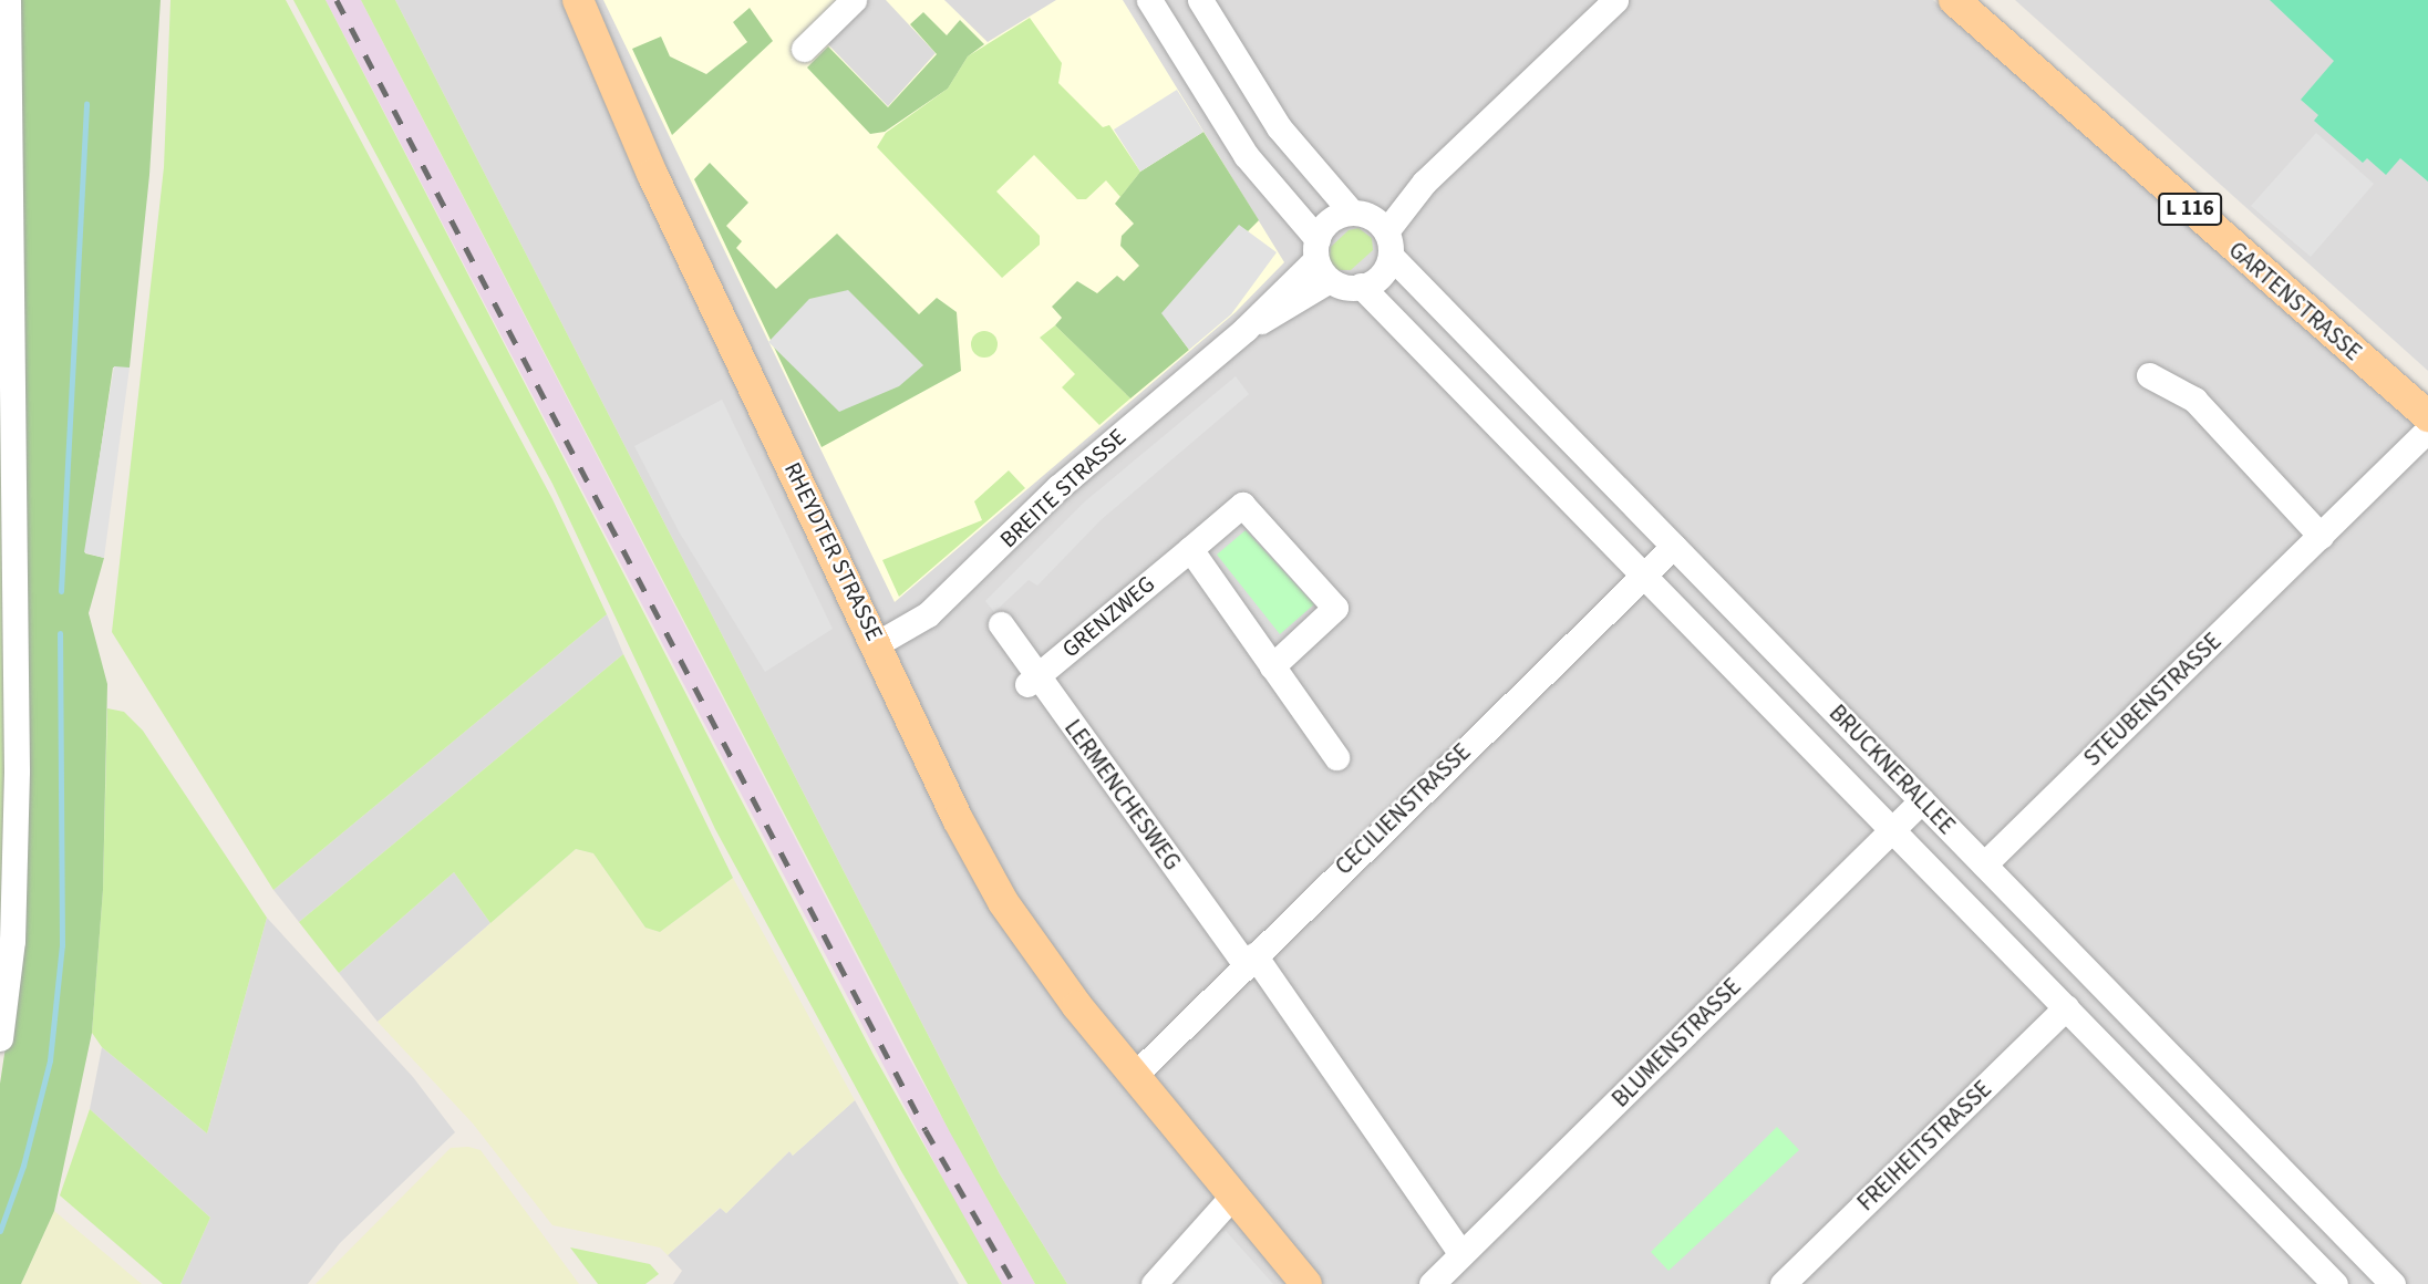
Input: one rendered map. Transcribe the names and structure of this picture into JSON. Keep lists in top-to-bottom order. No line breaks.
{"streets":{"main road":["L 116","GARTENSTRASSE","RHEYDTER STRASSE"],"street":["BREITE STRASSE","GRENZWEG","STEUBENSTRASSE","BRUCKNERALLEE","LERMENCHESWEG","CECILIENSTRASSE","BLUMENSTRASSE","FREIHEITSTRASSE"]},"crossings":[["BREITE STRASSE","RHEYDTER STRASSE"],["BREITE STRASSE","BRUCKNERALLEE"],["RHEYDTER STRASSE","CECILIENSTRASSE"],["GRENZWEG","LERMENCHESWEG"],["STEUBENSTRASSE","BRUCKNERALLEE"],["BRUCKNERALLEE","CECILIENSTRASSE"],["BRUCKNERALLEE","BLUMENSTRASSE"],["BRUCKNERALLEE","FREIHEITSTRASSE"],["LERMENCHESWEG","CECILIENSTRASSE"],["LERMENCHESWEG","BLUMENSTRASSE"]]}
